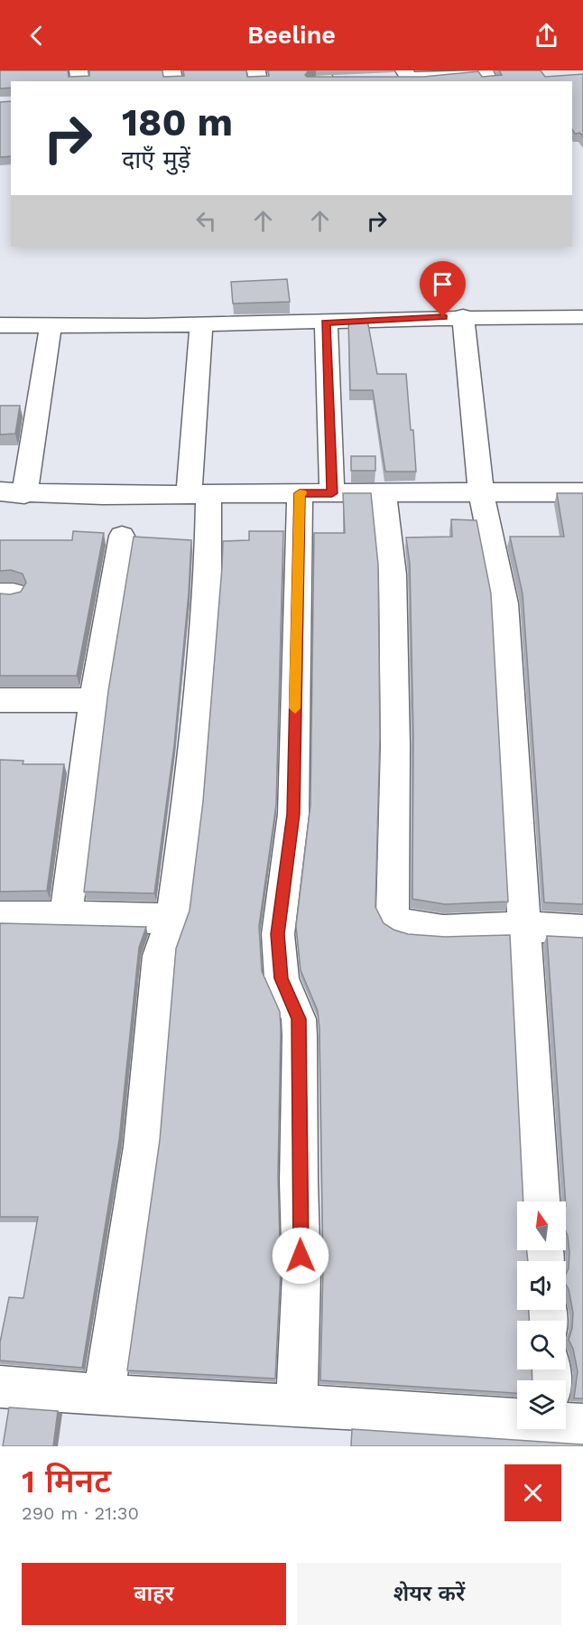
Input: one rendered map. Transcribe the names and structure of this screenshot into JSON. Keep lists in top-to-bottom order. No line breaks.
{"north":"top","page":{"header":"Beeline","turn":["180 m","दाएँ मुड़ें"],"heading":["1 मिनट","290 m · 21:30"],"buttons":["बाहर","शेयर करें"]}}
